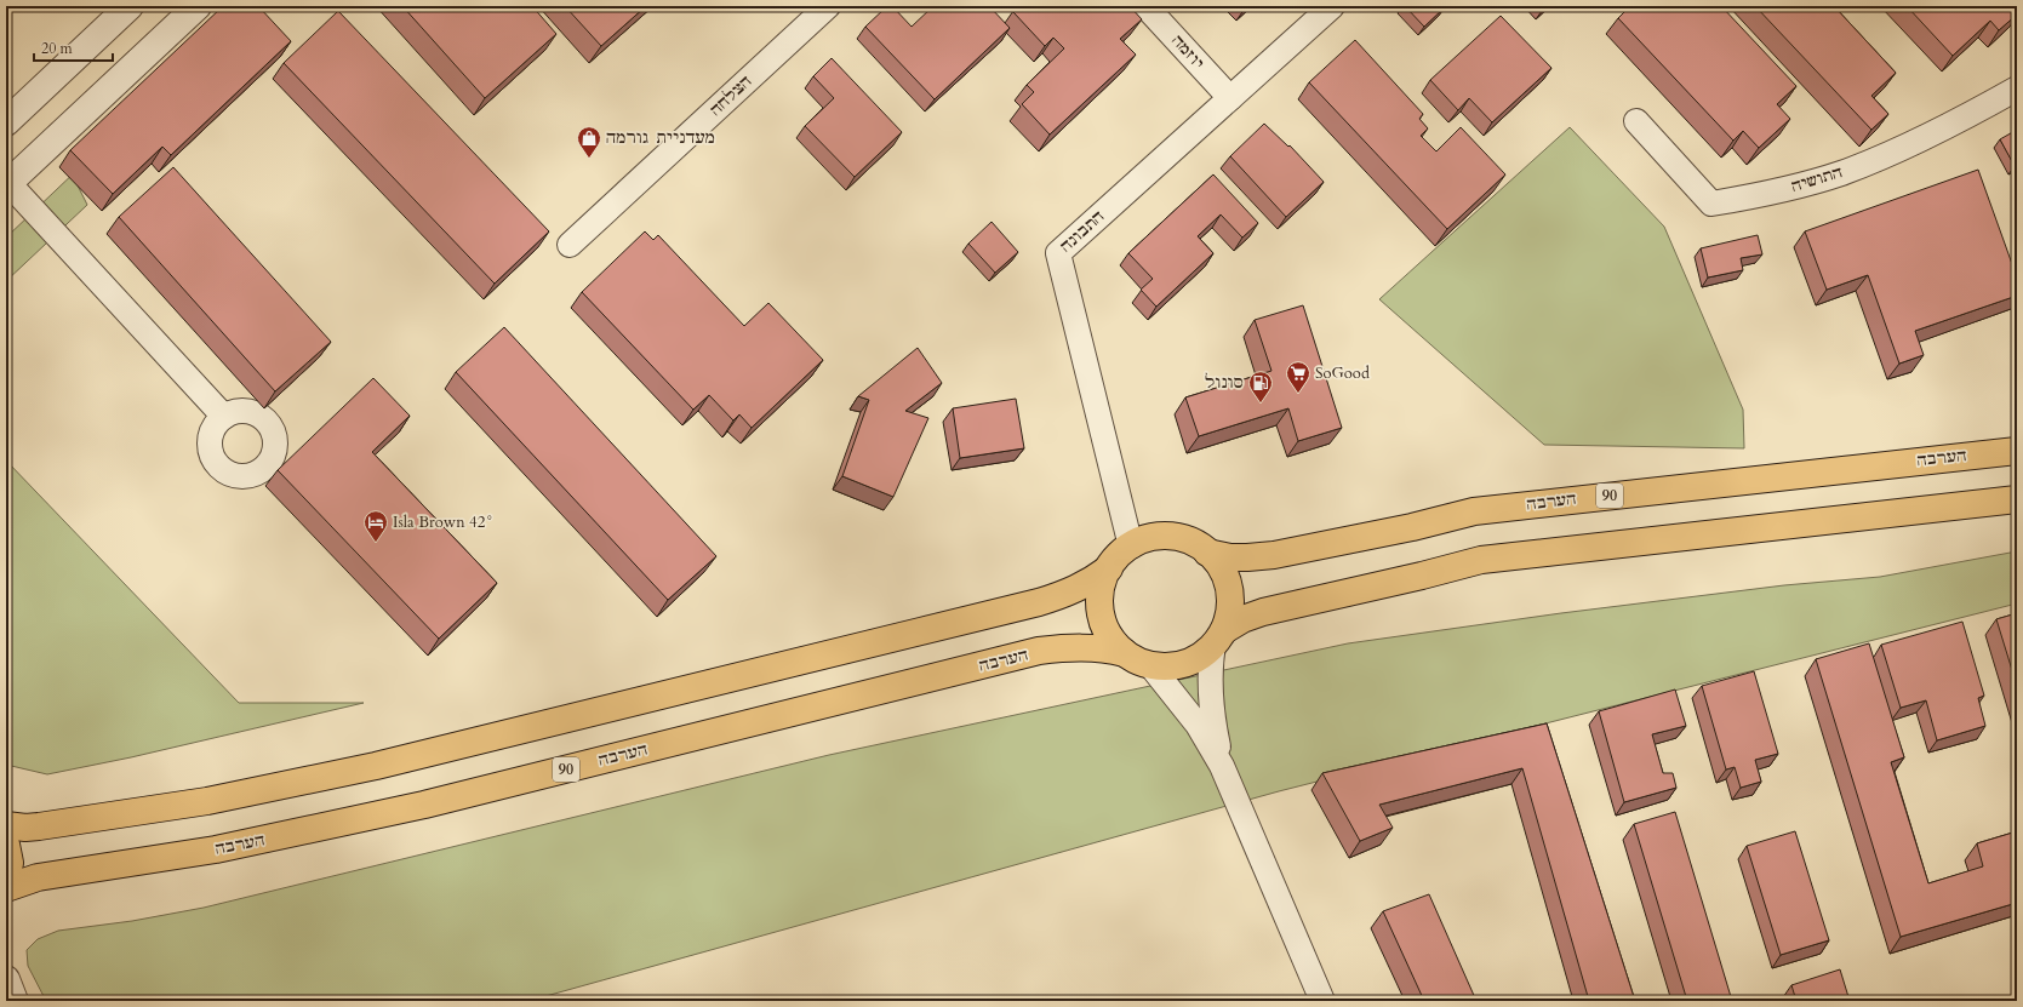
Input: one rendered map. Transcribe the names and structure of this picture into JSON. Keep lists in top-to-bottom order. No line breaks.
{"streets":{"highway":["הערבה","90"],"street":["יוזמה","הצלחה","התושיה","התבונה"]},"crossings":[["יוזמה","התבונה"],["התבונה","הערבה"]],"places":{"shop":["מעדניית גורמה"],"supermarket":["SoGood"],"fuel station":["סונול"],"hotel":["Isla Brown 42°"]},"scale_bar":"20 m"}
